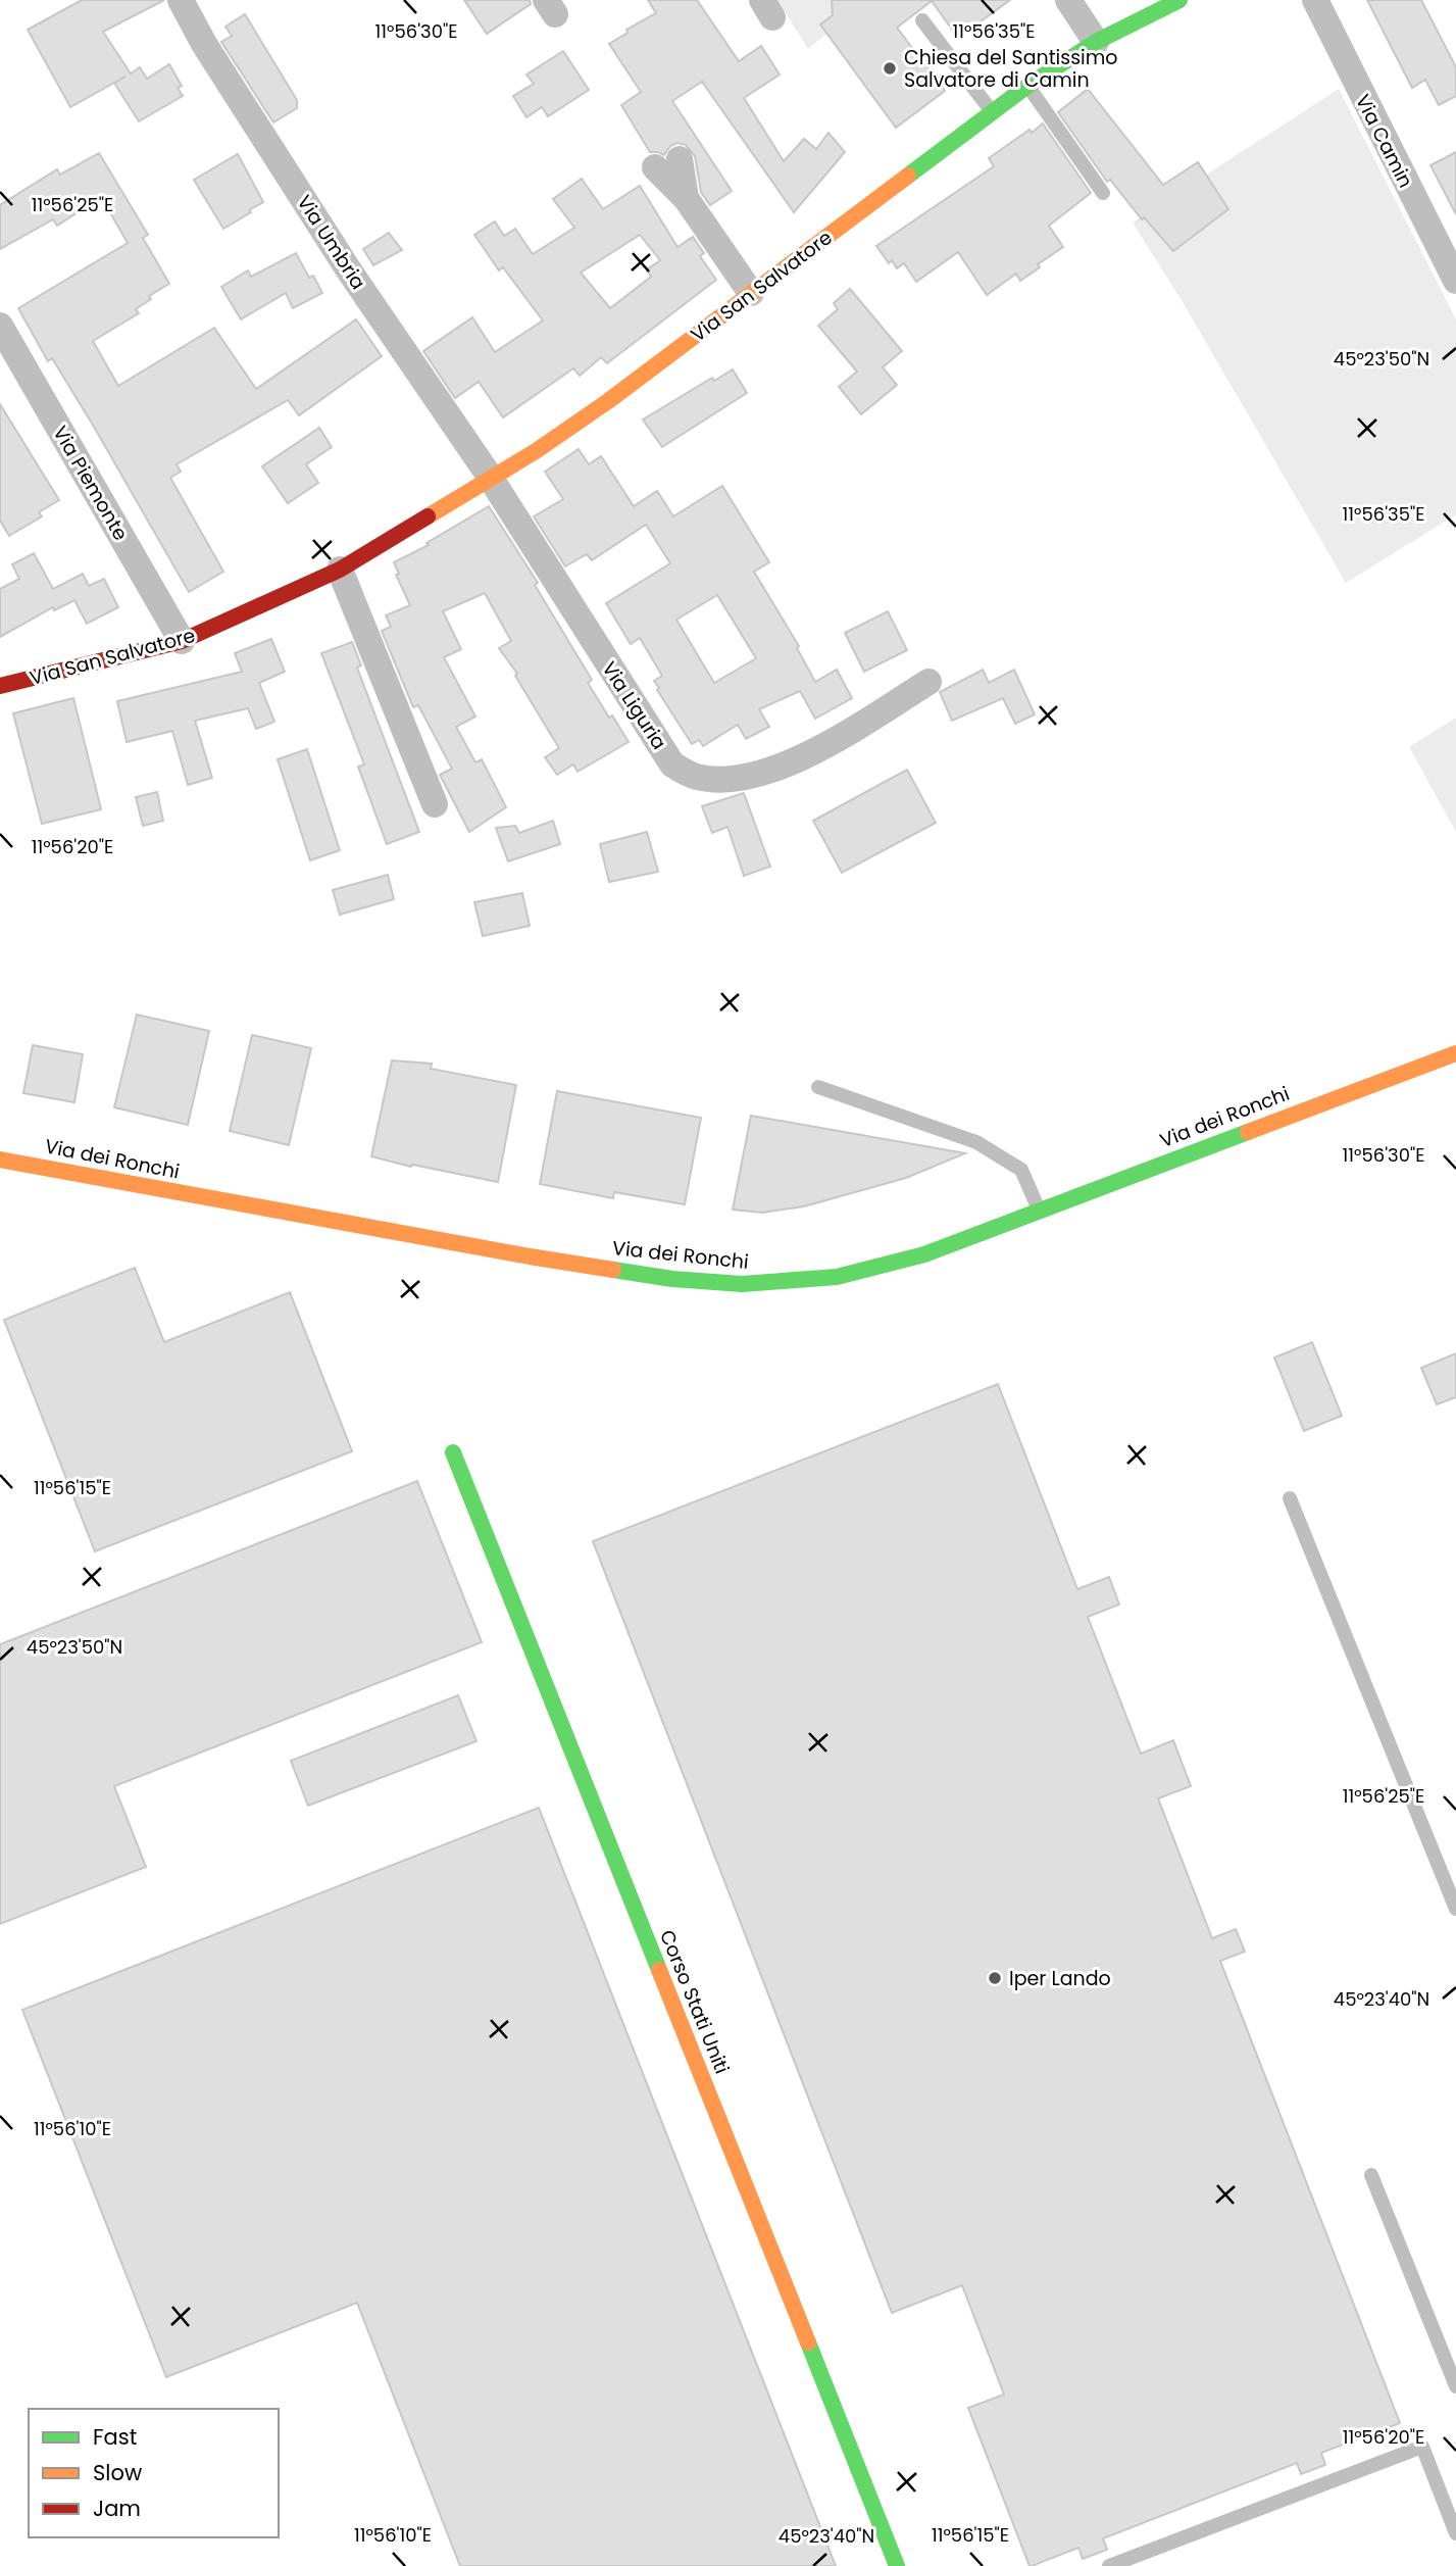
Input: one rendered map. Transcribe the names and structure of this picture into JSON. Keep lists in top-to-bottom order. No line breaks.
{"streets":{"street":["Via Camin","Via Umbria","Via San Salvatore","Via Piemonte","Via Liguria","Via dei Ronchi","Corso Stati Uniti"]},"crossings":[["Via Umbria","Via San Salvatore"],["Via Umbria","Via Liguria"],["Via San Salvatore","Via Piemonte"],["Via San Salvatore","Via Liguria"]],"places":["Chiesa del Santissimo Salvatore di Camin","Iper Lando"],"legend":["Fast","Slow","Jam"],"coordinates":["11°56'35\"E","11°56'30\"E","11°56'25\"E","45°23'50\"N","11°56'20\"E","11°56'15\"E","45°23'40\"N","11°56'10\"E"]}
